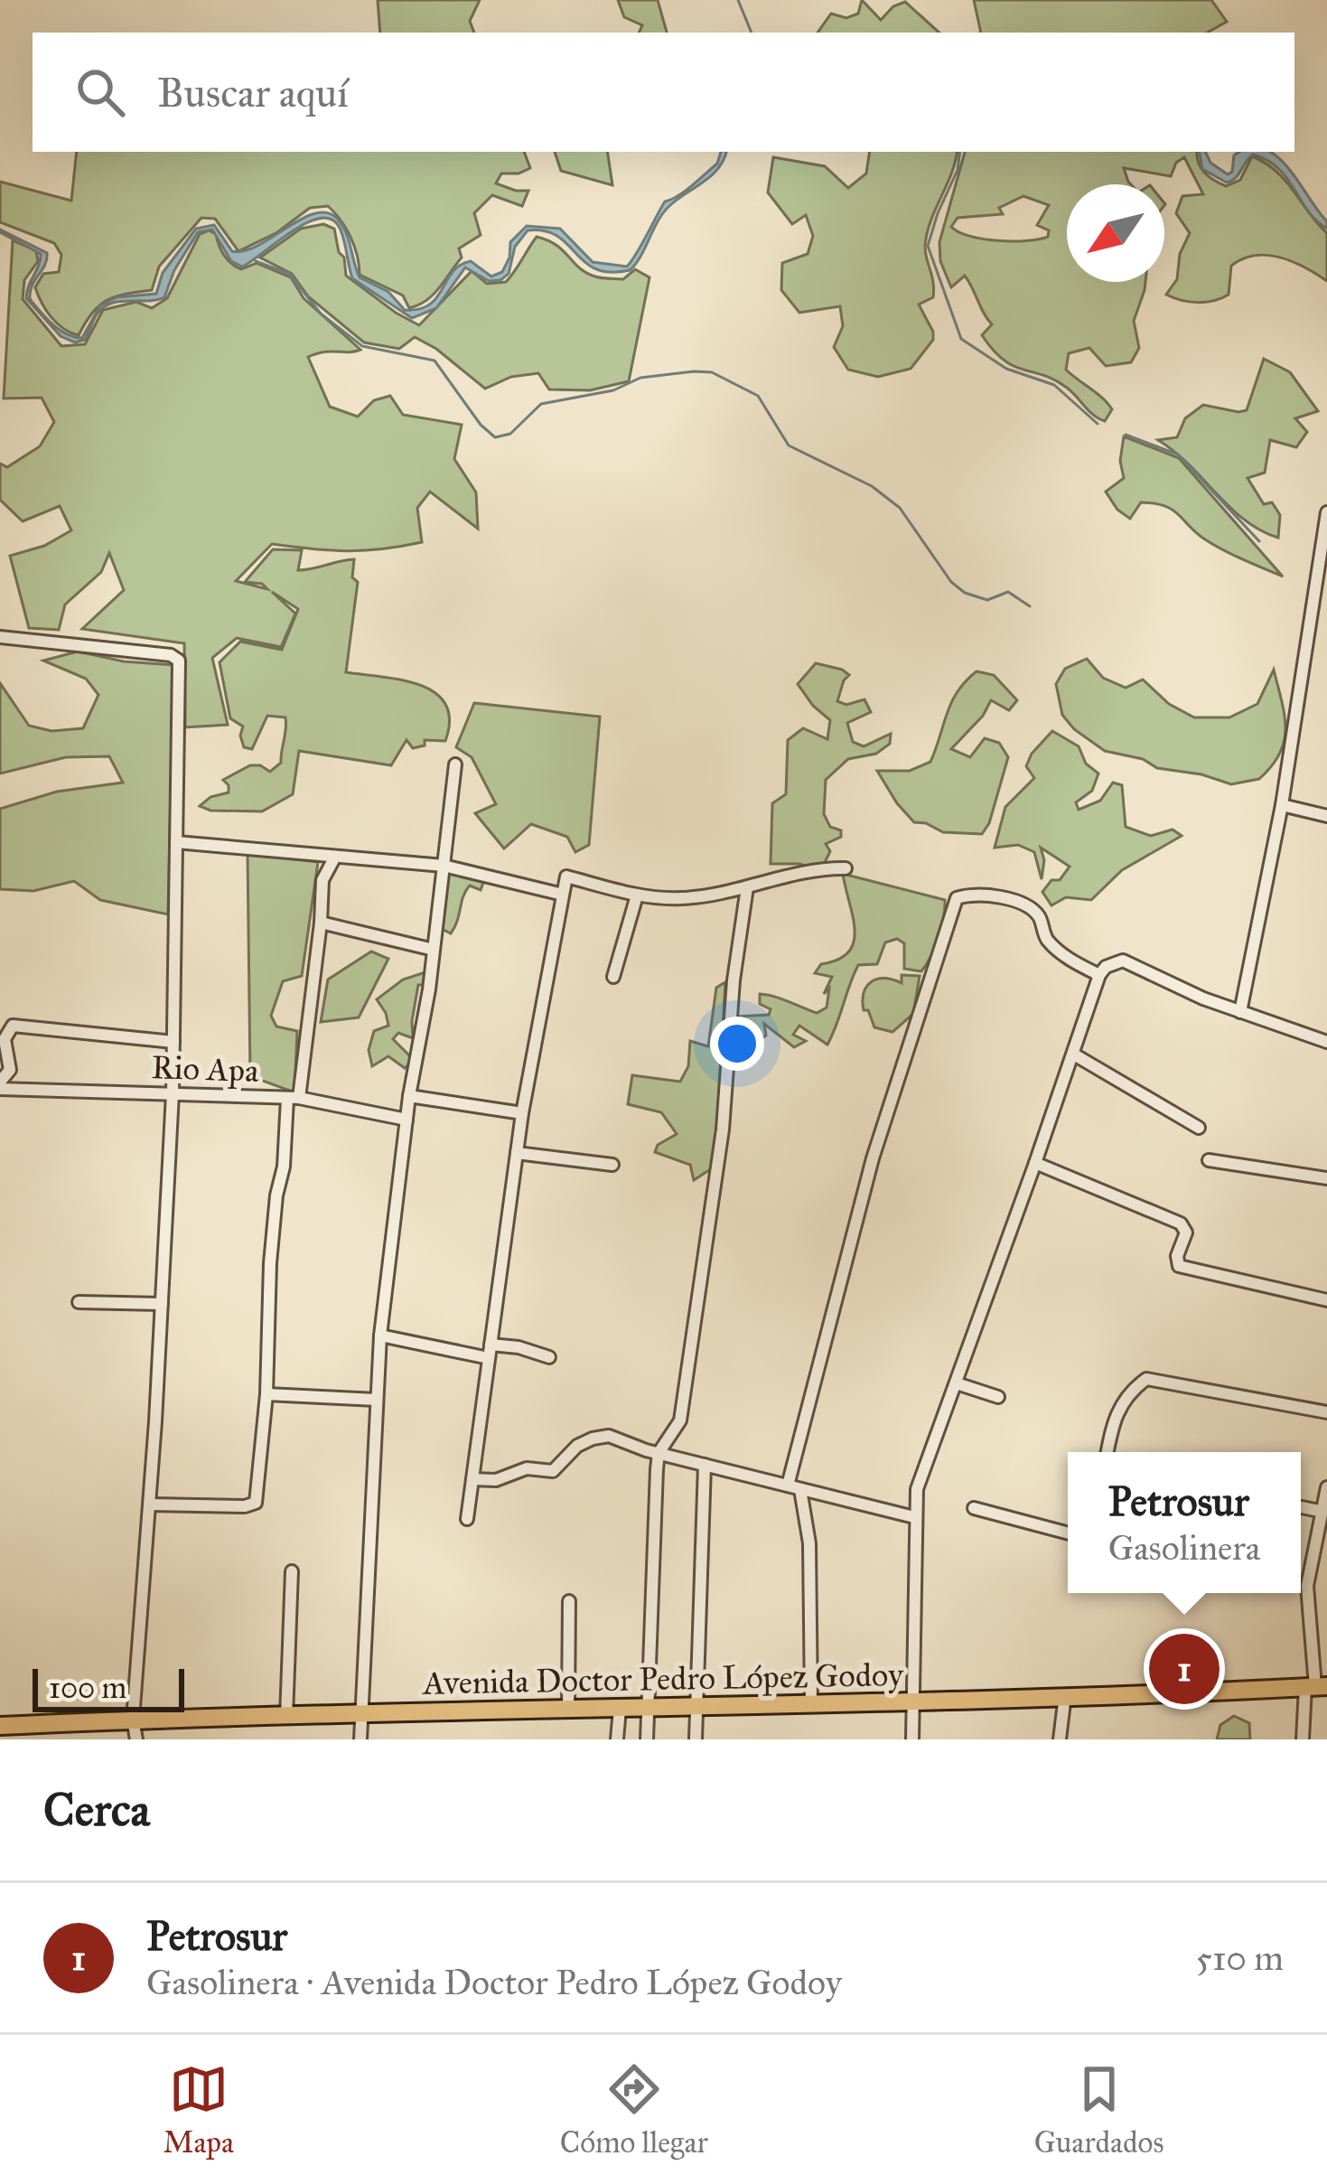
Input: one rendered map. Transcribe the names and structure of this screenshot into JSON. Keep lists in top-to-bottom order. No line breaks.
{"streets":{"main road":["Avenida Doctor Pedro López Godoy"],"street":["Rio Apa"]},"scale_bar":"100 m","north":"bottom left","page":{"search":"Buscar aquí","popup":["Petrosur","Gasolinera"],"pins":"1","scale":"100 m","heading":"Cerca","list":[{"mark":"1","name":"Petrosur","note":"Gasolinera · Avenida Doctor Pedro López Godoy","value":"510 m"}],"nav":["Mapa","Cómo llegar","Guardados"]}}
